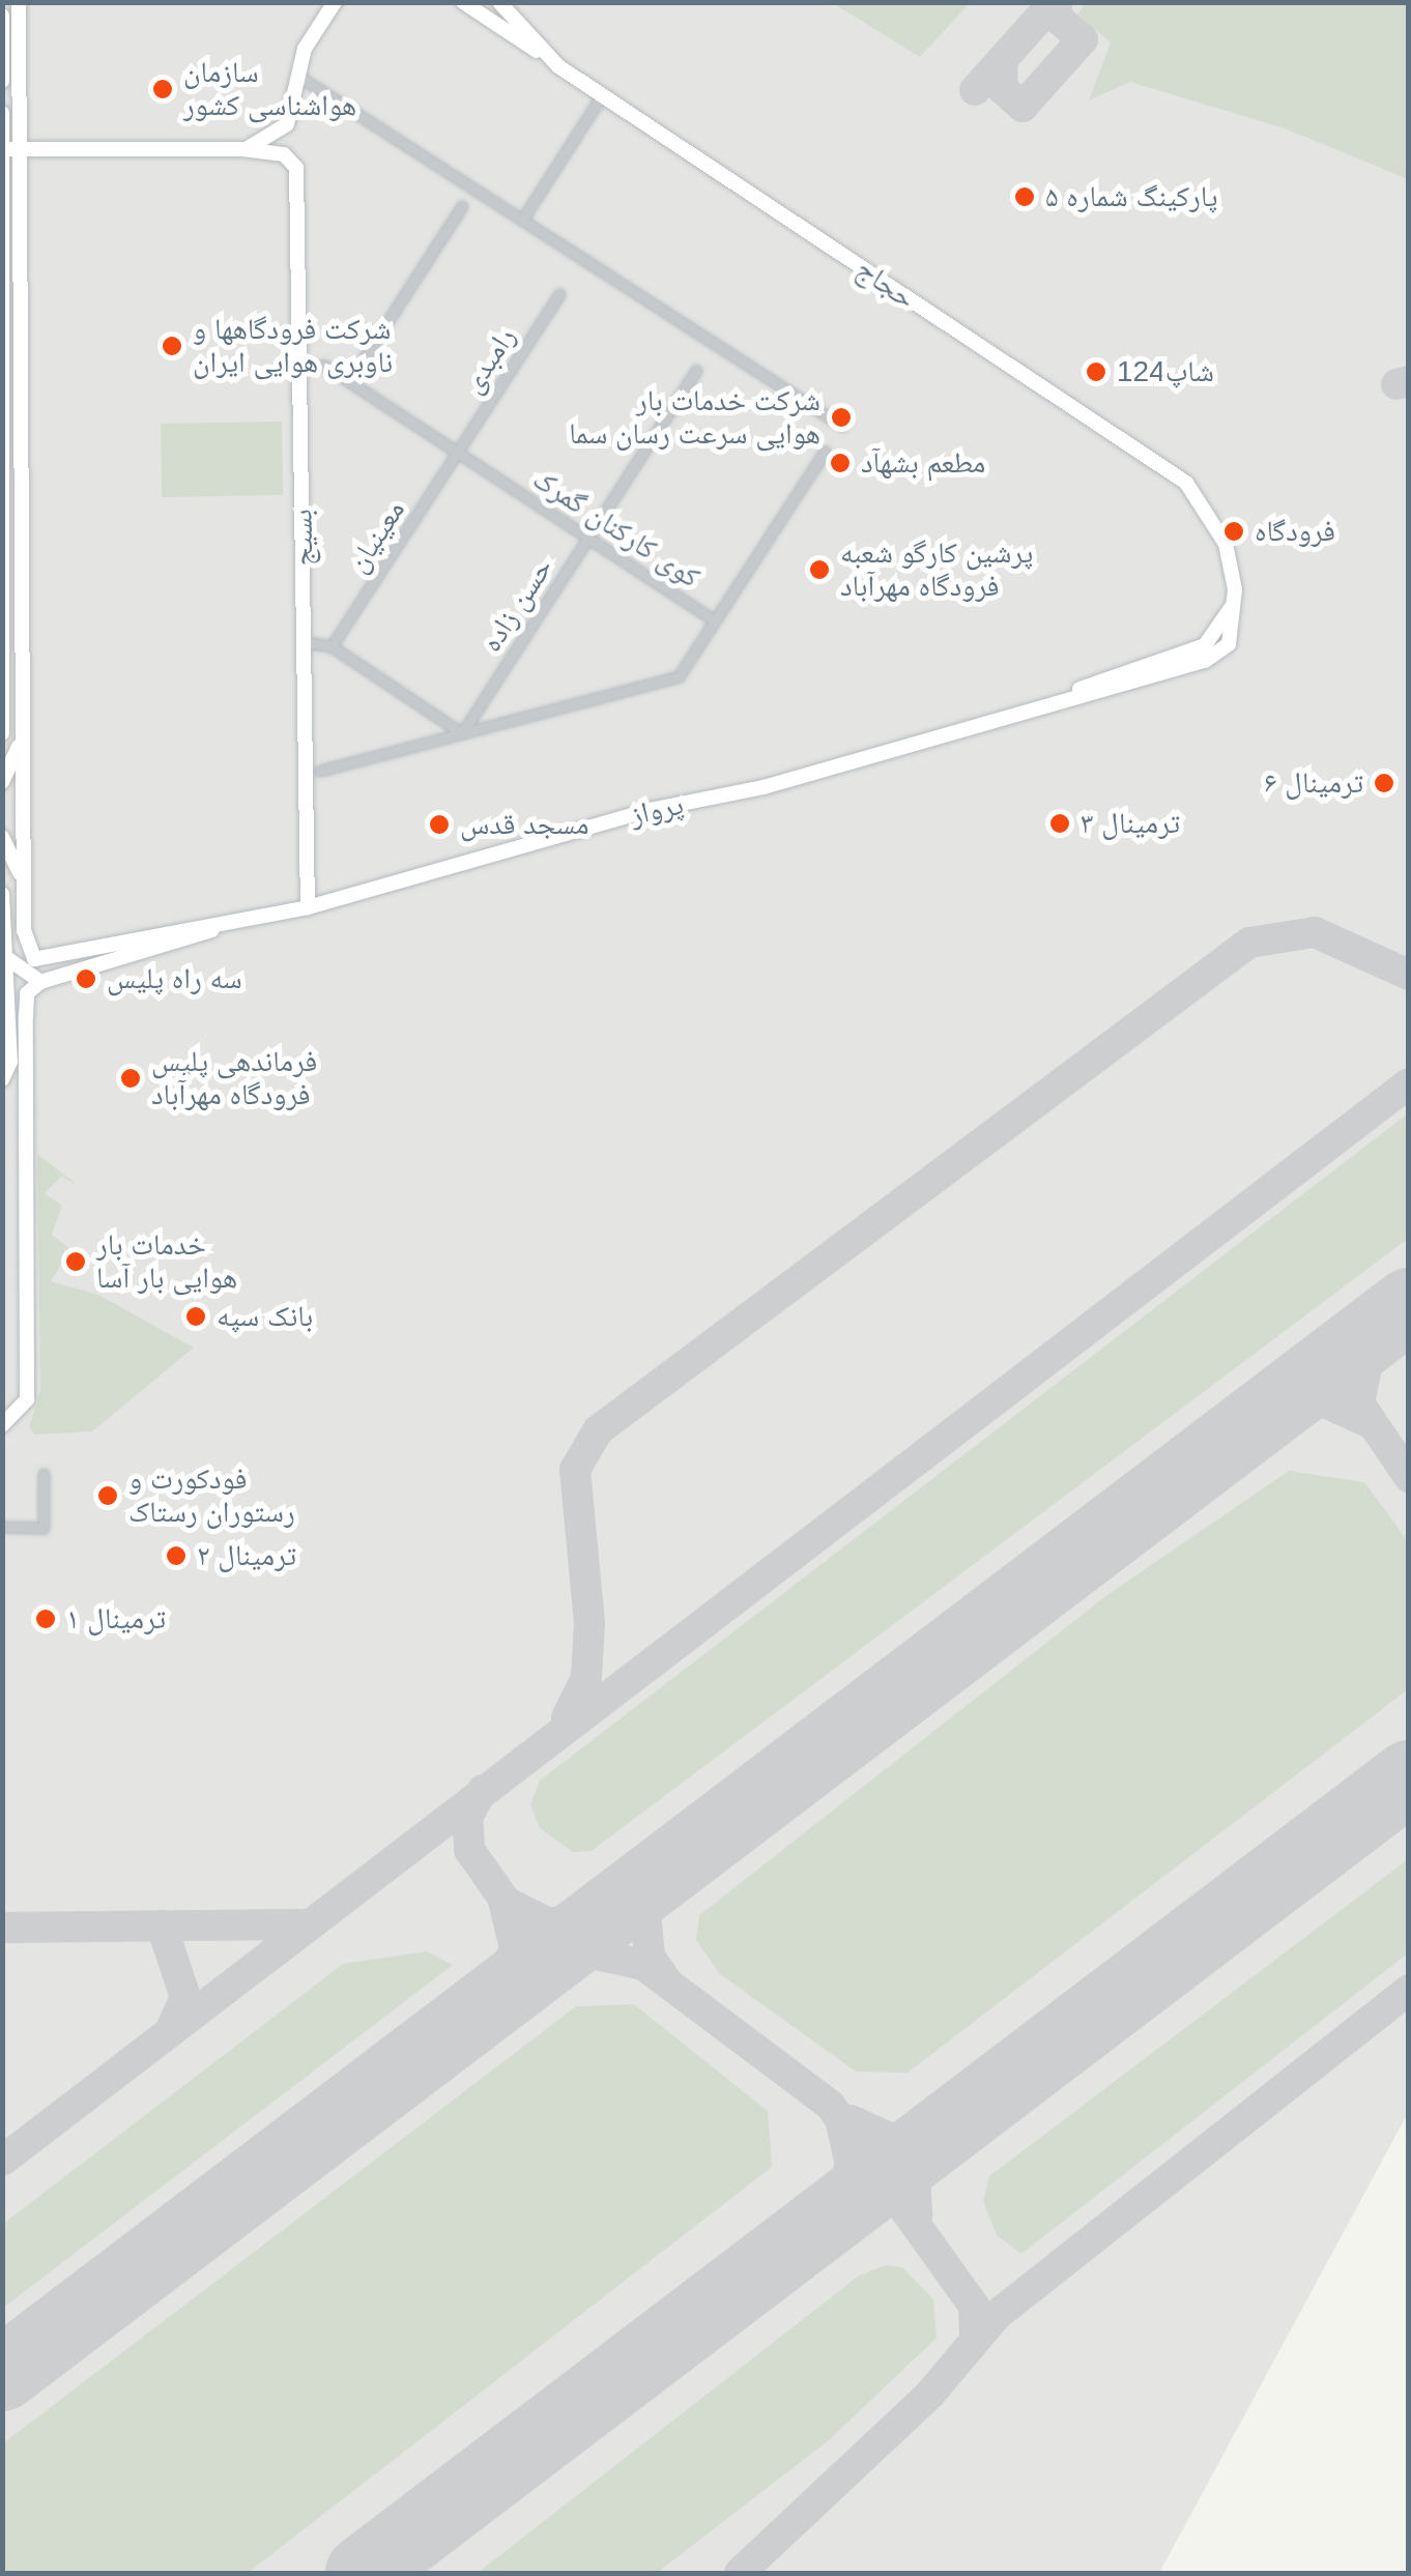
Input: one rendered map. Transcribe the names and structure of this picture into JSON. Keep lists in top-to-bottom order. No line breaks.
{"streets":{"main road":["حجاج","بسیج","پرواز"],"street":["رامبدی","کوی کارکنان گمرک","معینیان","حسن زاده"]},"crossings":[["حجاج","پرواز"],["رامبدی","کوی کارکنان گمرک"],["رامبدی","معینیان"],["کوی کارکنان گمرک","معینیان"],["کوی کارکنان گمرک","حسن زاده"],["بسیج","پرواز"]],"places":["سازمان هواشناسی کشور","پارکینگ شماره ۵","شرکت فرودگاهها و ناوبری هوایی ایران","124شاپ","شرکت خدمات بار هوایی سرعت رسان سما","مطعم بشهآد","فرودگاه","پرشین کارگو شعبه فرودگاه مهرآباد","ترمینال ۶","ترمینال ۳","مسجد قدس","سه راه پلیس","فرماندهی پلیس فرودگاه مهرآباد","خدمات بار هوایی بار آسا","بانک سپه","فودکورت و رستوران رستاک","ترمینال ۲","ترمینال ۱"]}
